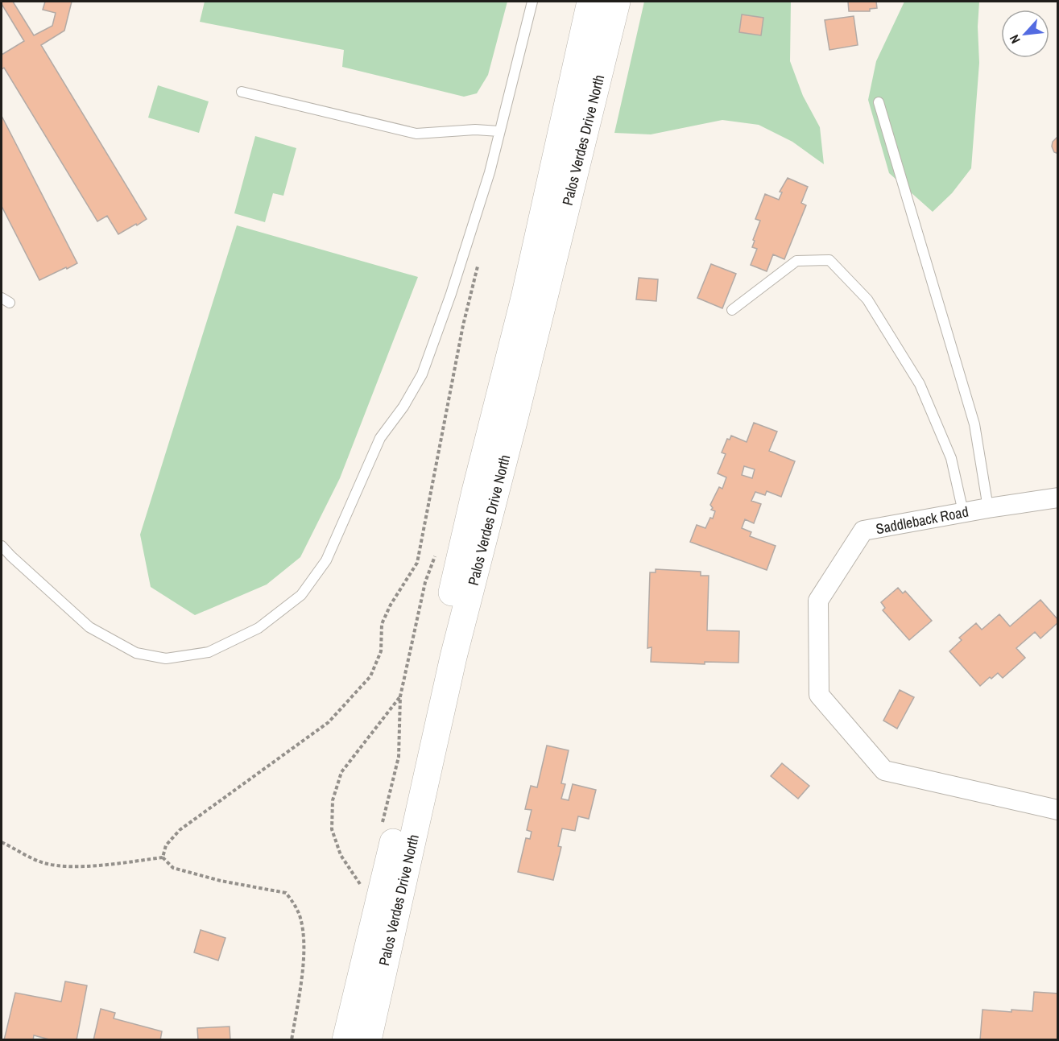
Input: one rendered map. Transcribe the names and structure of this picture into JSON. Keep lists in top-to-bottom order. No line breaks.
{"streets":{"main road":["Palos Verdes Drive North"],"street":["Saddleback Road"]},"north":"bottom left"}
